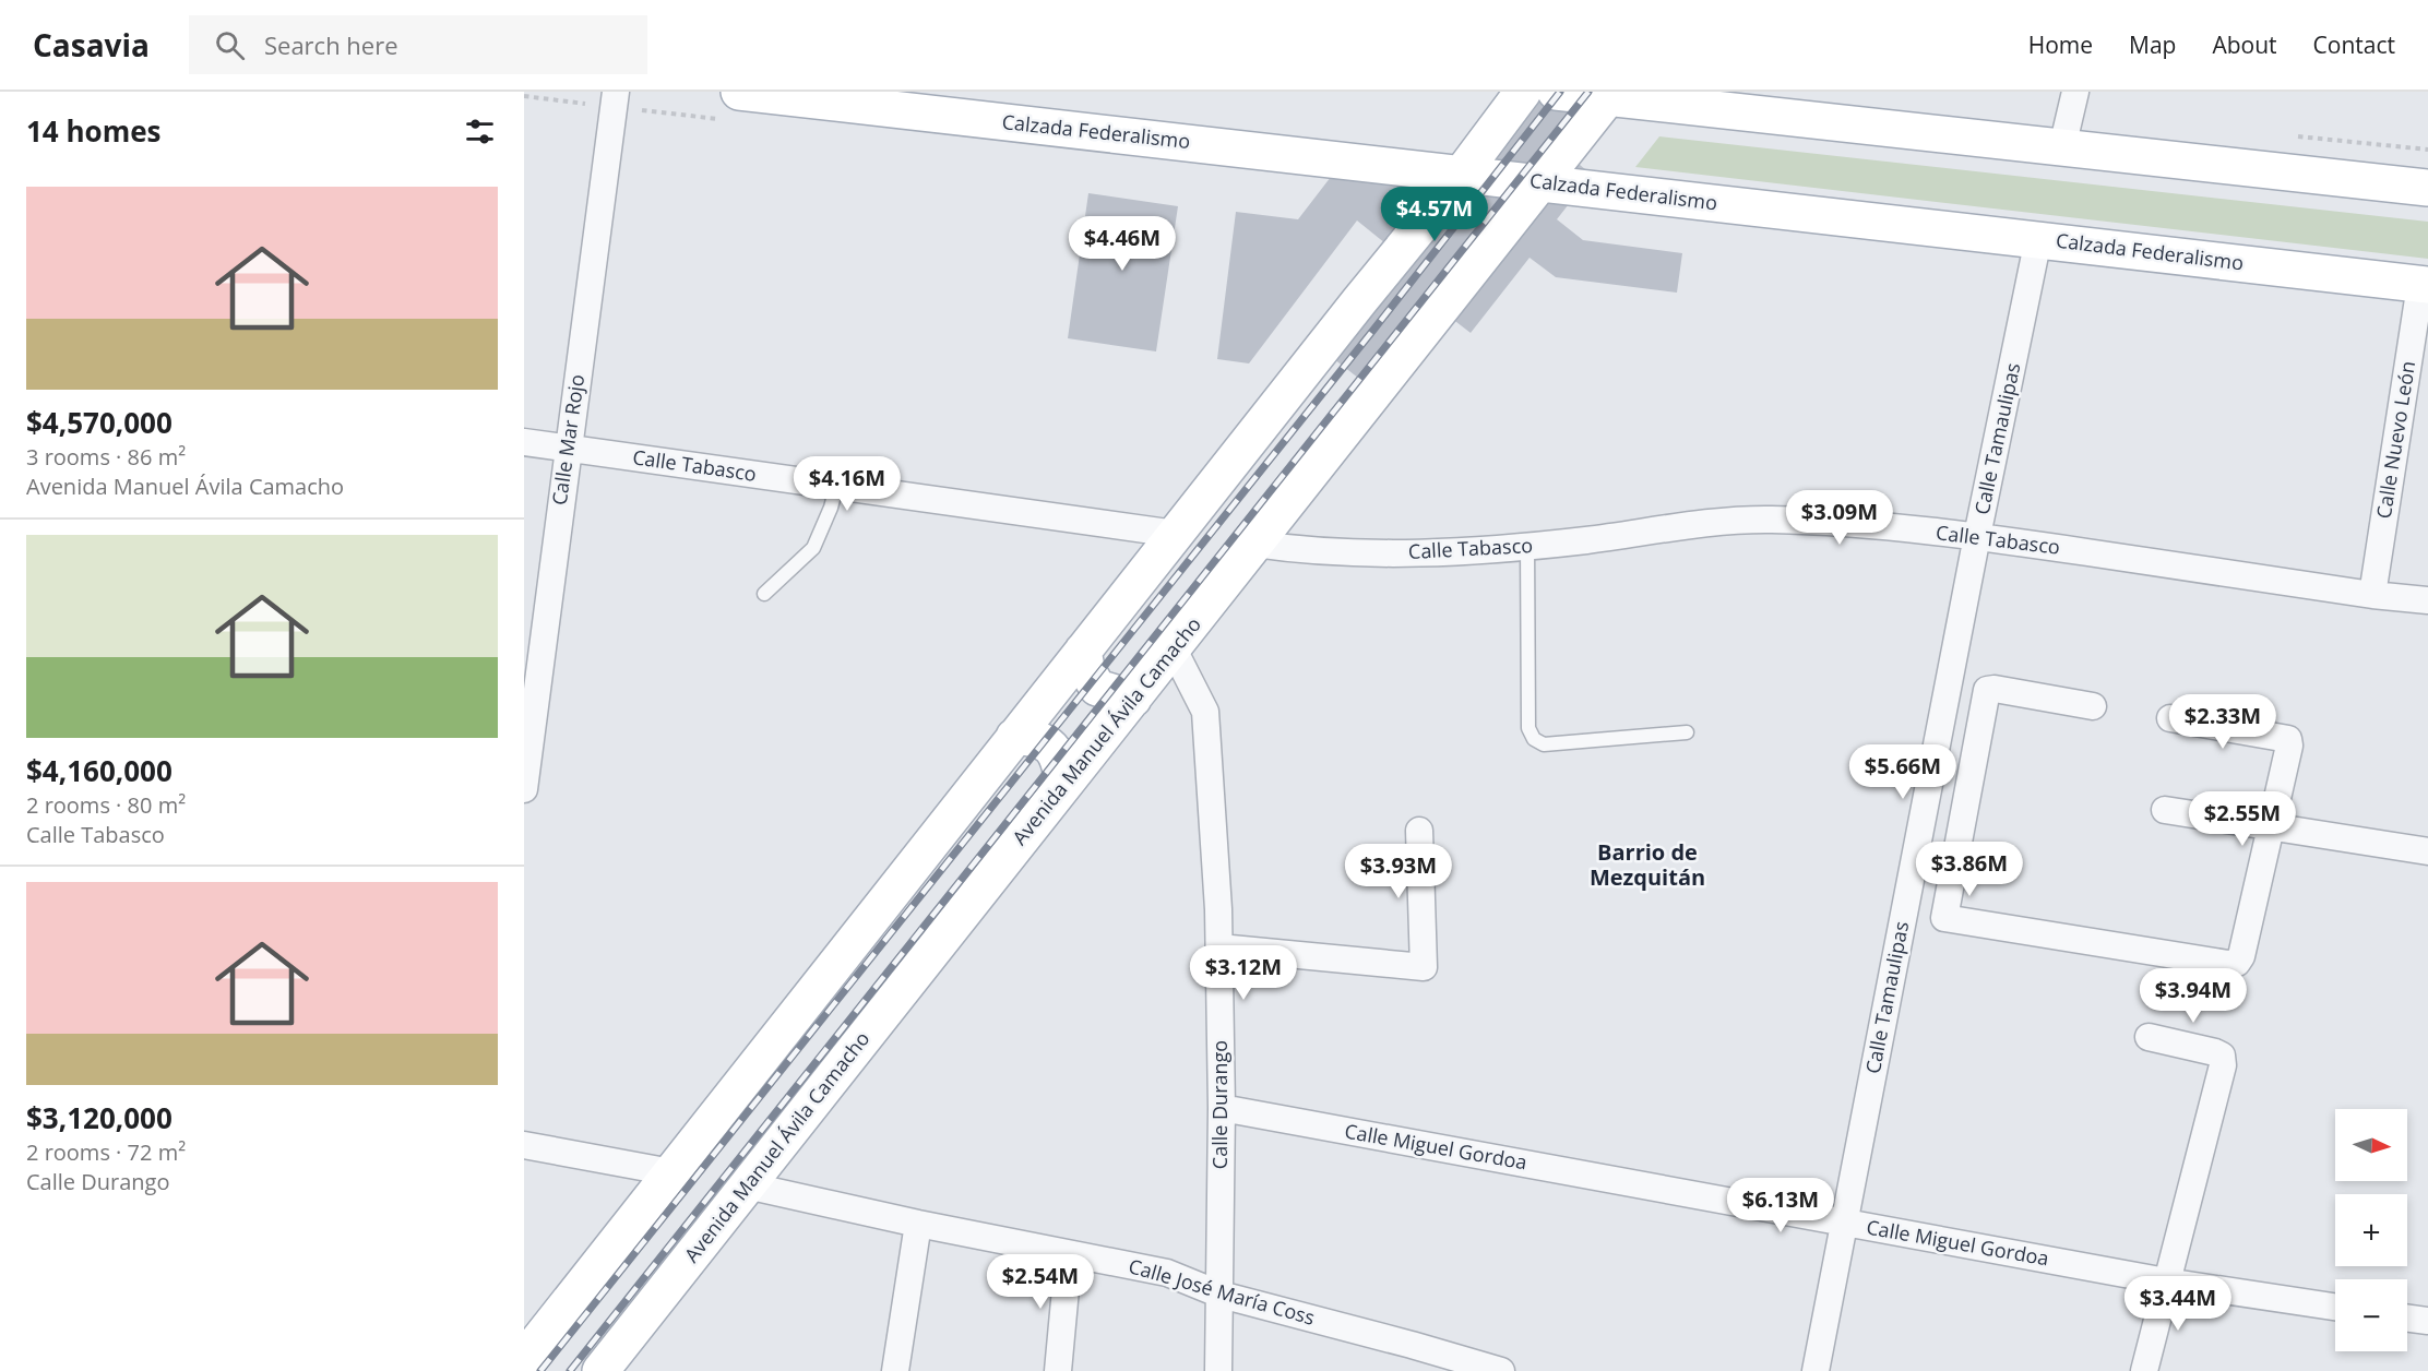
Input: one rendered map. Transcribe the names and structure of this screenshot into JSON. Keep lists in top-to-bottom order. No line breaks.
{"streets":{"main road":["Calzada Federalismo","Avenida Manuel Ávila Camacho"],"street":["Calle Tamaulipas","Calle Mar Rojo","Calle Nuevo León","Calle Tabasco","Calle Durango","Calle Miguel Gordoa","Calle José María Coss"]},"crossings":[["Calzada Federalismo","Calle Tamaulipas"],["Calzada Federalismo","Calle Nuevo León"],["Calzada Federalismo","Avenida Manuel Ávila Camacho"],["Calle Tamaulipas","Calle Tabasco"],["Calle Tamaulipas","Calle Miguel Gordoa"],["Calle Mar Rojo","Calle Tabasco"],["Calle Nuevo León","Calle Tabasco"],["Calle Tabasco","Avenida Manuel Ávila Camacho"],["Avenida Manuel Ávila Camacho","Calle Durango"],["Avenida Manuel Ávila Camacho","Calle José María Coss"],["Calle Durango","Calle Miguel Gordoa"],["Calle Durango","Calle José María Coss"]],"districts":["Barrio de Mezquitán"],"north":"right","page":{"header":"Casavia","search":"Search here","nav":["Home","Map","About","Contact"],"heading":"14 homes","list":[{"name":"$4,570,000","note":"3 rooms · 86 m² · Avenida Manuel Ávila Camacho"},{"name":"$4,160,000","note":"2 rooms · 80 m² · Calle Tabasco"},{"name":"$3,120,000","note":"2 rooms · 72 m² · Calle Durango"}],"price":["$4.57M","$4.46M","$4.16M","$3.09M","$2.33M","$5.66M","$2.55M","$3.86M","$3.93M","$3.12M","$3.94M","$6.13M","$2.54M","$3.44M"],"map_buttons":["+","−"]}}
